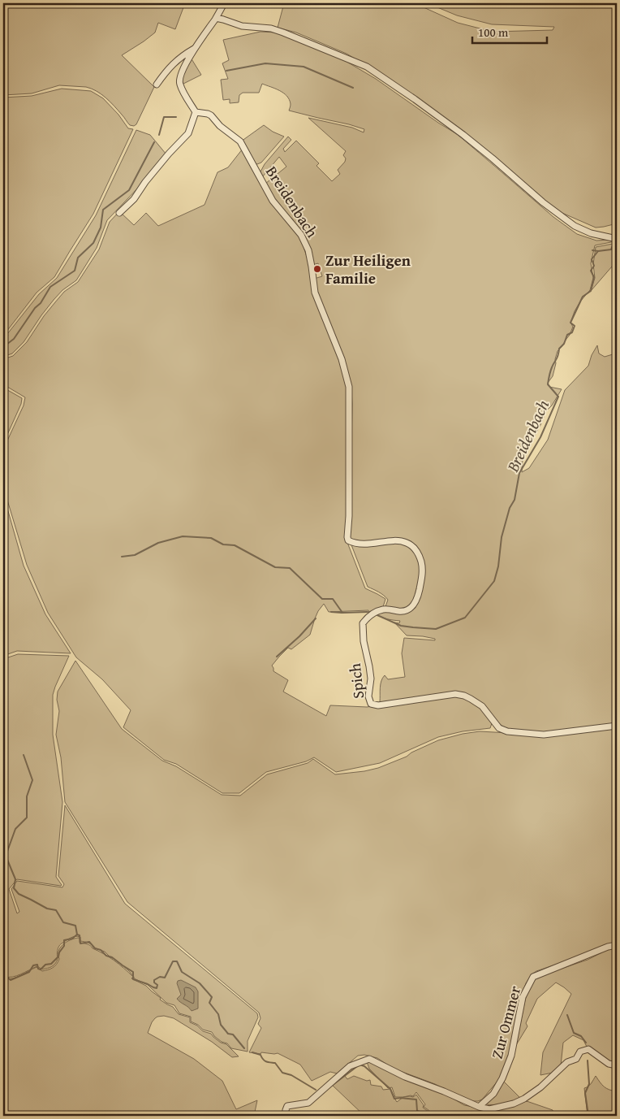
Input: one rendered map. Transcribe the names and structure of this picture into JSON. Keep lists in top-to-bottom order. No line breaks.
{"streets":{"street":["Breidenbach","Spich","Zur Ommer"]},"crossings":[["Breidenbach","Spich"]],"water":["Breidenbach"],"places":["Zur Heiligen Familie"],"scale_bar":"100 m"}
